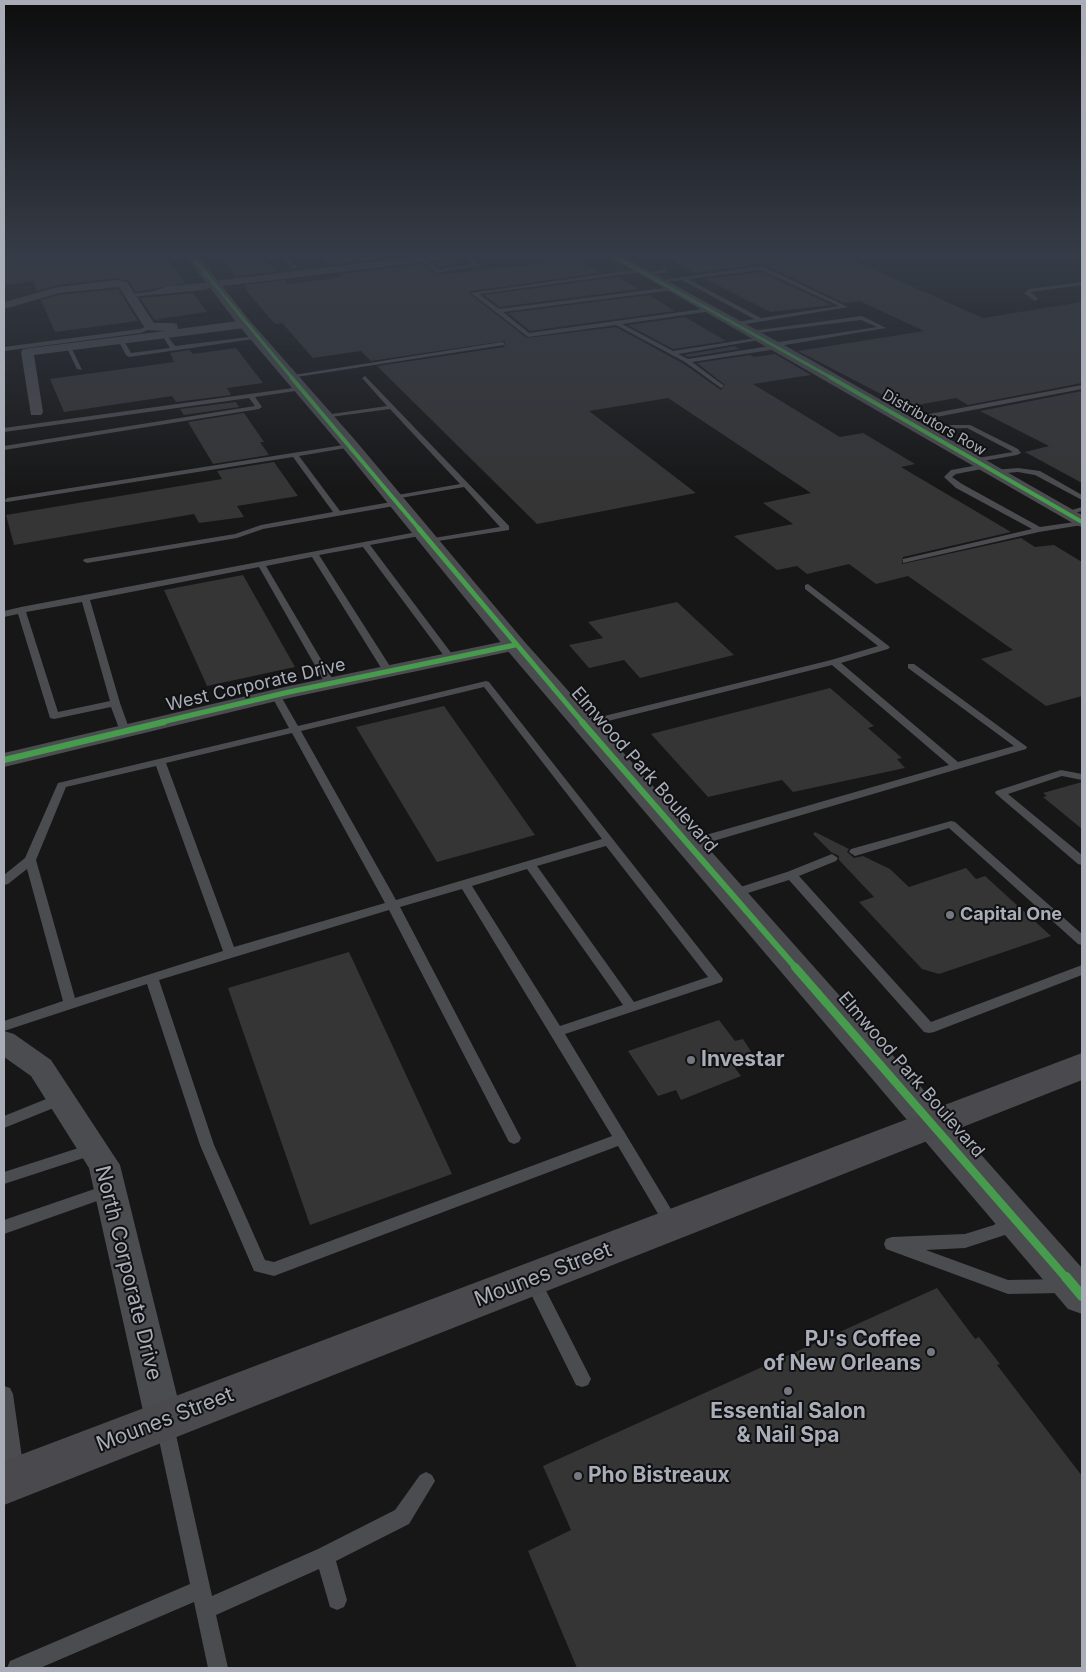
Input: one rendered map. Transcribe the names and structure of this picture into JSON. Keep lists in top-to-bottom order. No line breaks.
{"streets":{"main road":["Mounes Street"],"street":["Distributors Row","West Corporate Drive","Elmwood Park Boulevard","North Corporate Drive"]},"crossings":[["West Corporate Drive","Elmwood Park Boulevard"],["Elmwood Park Boulevard","Mounes Street"],["North Corporate Drive","Mounes Street"]],"places":["Capital One","Investar","PJ's Coffee of New Orleans","Essential Salon & Nail Spa","Pho Bistreaux"]}
